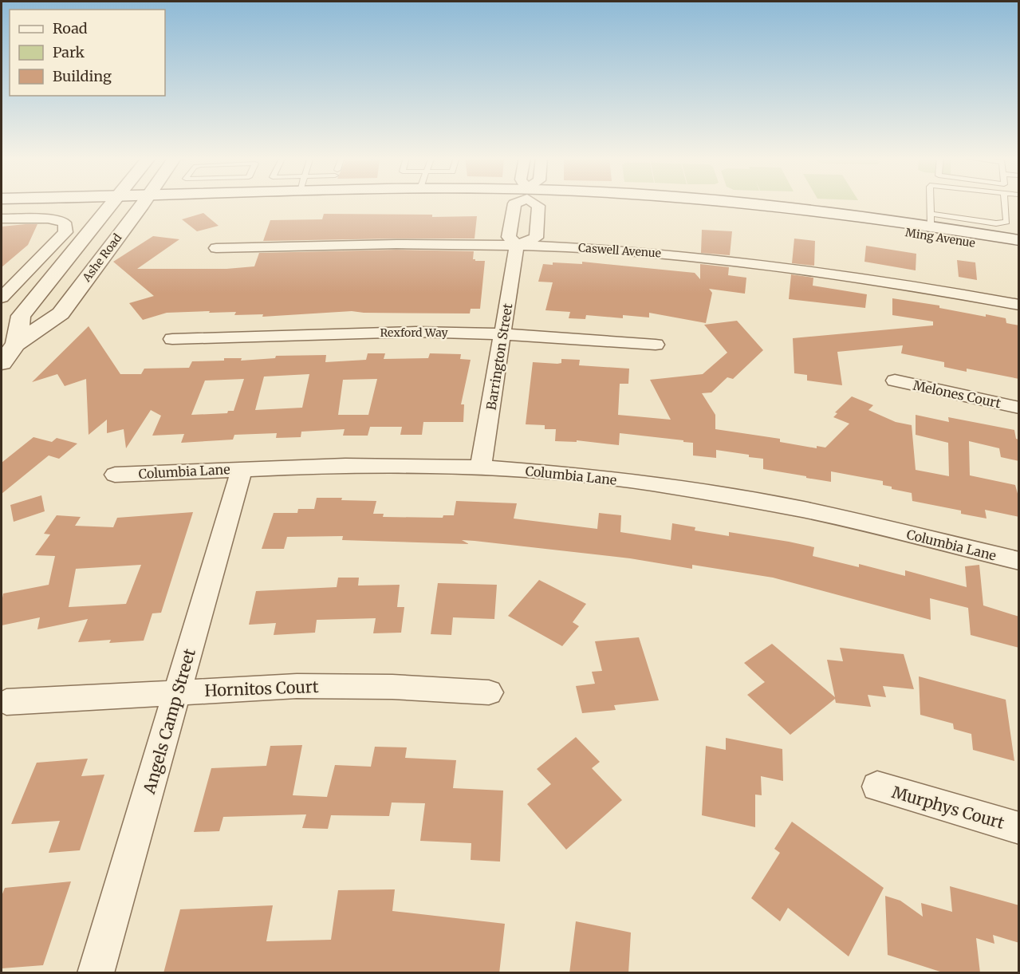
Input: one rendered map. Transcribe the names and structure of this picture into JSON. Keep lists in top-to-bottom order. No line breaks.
{"streets":{"main road":["Ming Avenue","Ashe Road"],"street":["Caswell Avenue","Rexford Way","Barrington Street","Melones Court","Columbia Lane","Hornitos Court","Angels Camp Street","Murphys Court"]},"crossings":[["Caswell Avenue","Barrington Street"],["Rexford Way","Barrington Street"],["Barrington Street","Columbia Lane"],["Columbia Lane","Angels Camp Street"],["Hornitos Court","Angels Camp Street"]],"legend":["Road","Park","Building"]}
